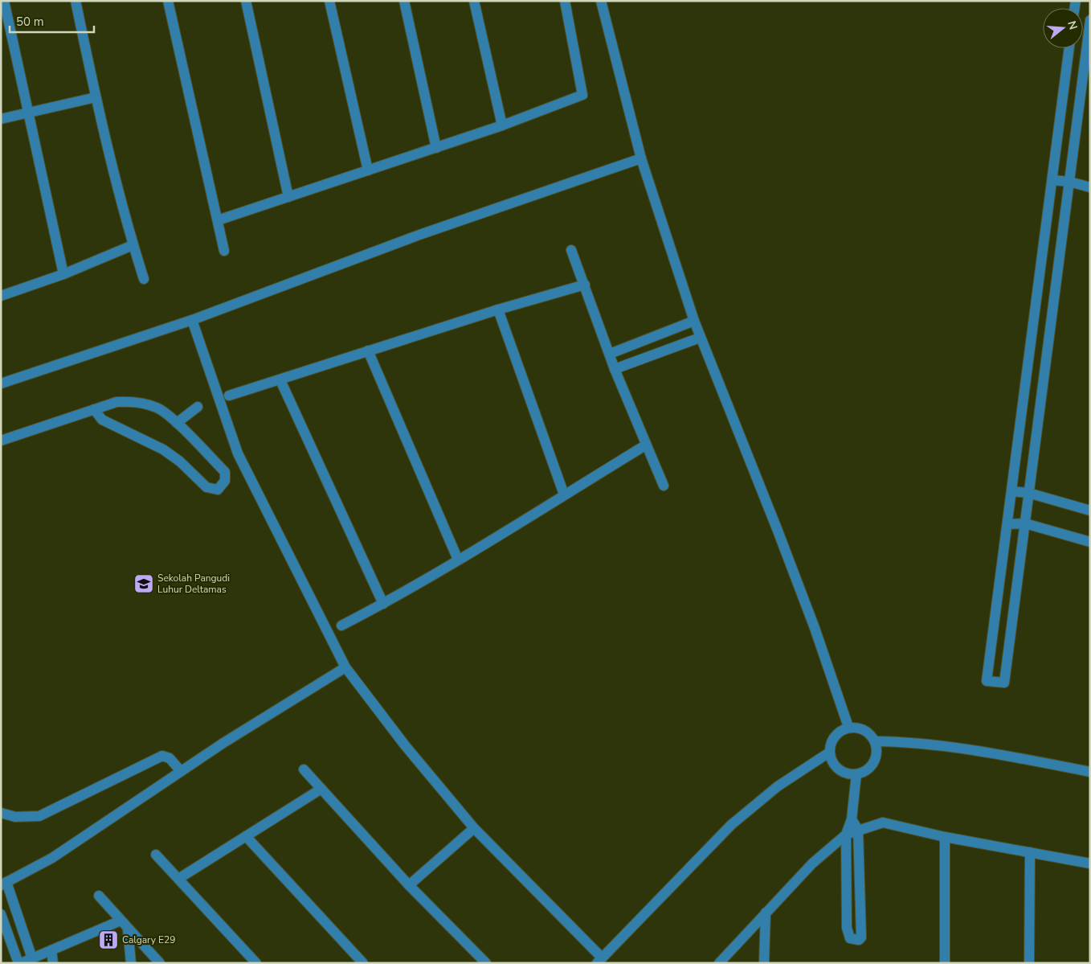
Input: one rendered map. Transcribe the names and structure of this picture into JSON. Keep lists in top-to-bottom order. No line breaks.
{"places":{"school or university":["Sekolah Pangudi Luhur Deltamas"],"building":["Calgary E29"]},"scale_bar":"50 m","north":"right"}
